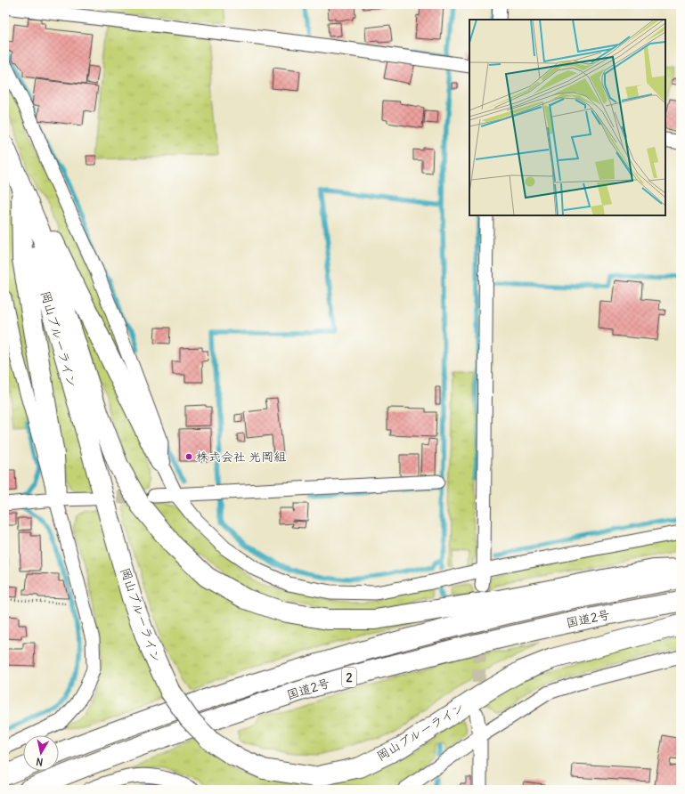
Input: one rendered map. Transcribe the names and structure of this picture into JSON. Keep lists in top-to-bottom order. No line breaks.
{"streets":{"main road":["岡山ブルーライン","国道2号","2"]},"places":["株式会社 光岡組"],"north":"bottom"}
